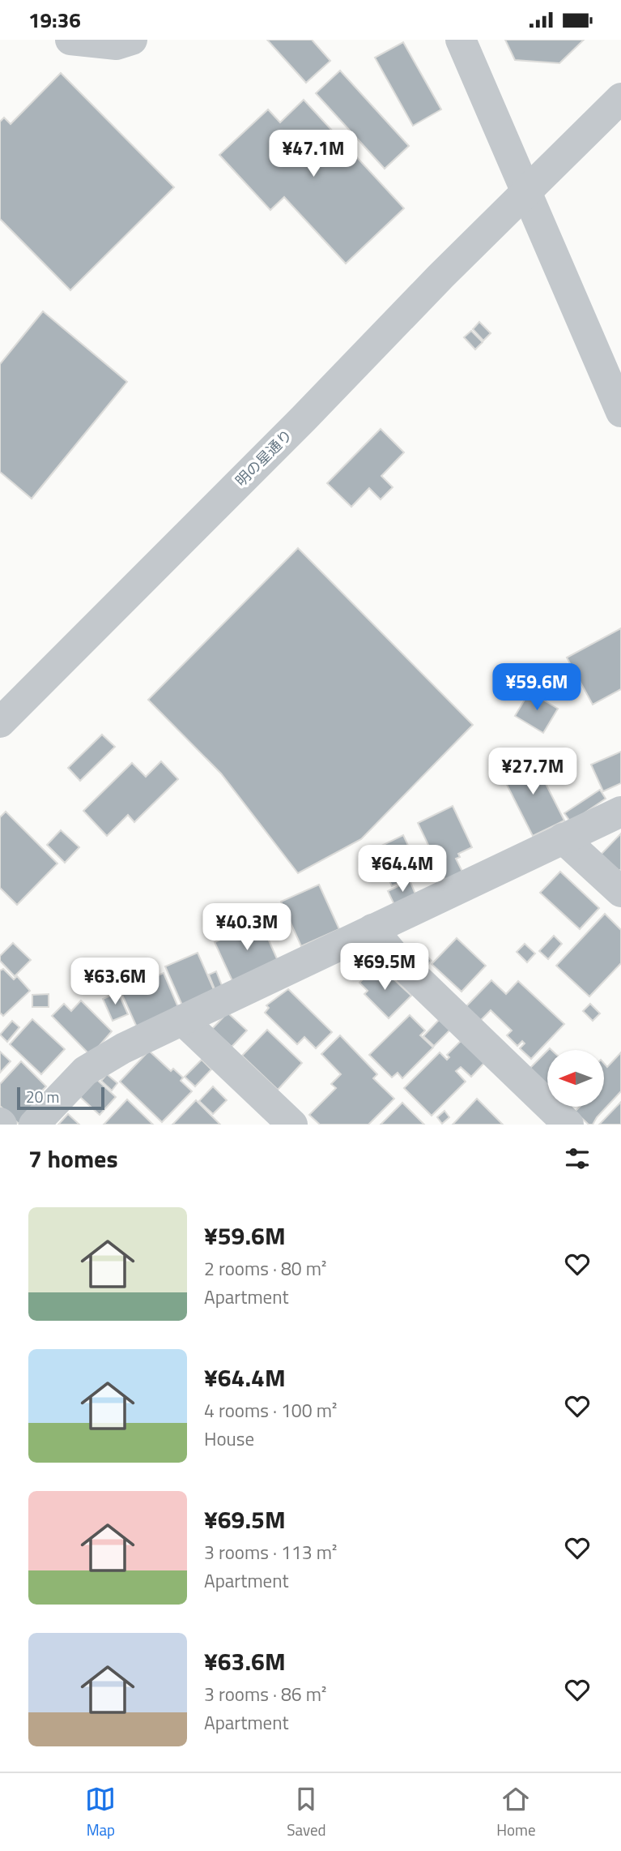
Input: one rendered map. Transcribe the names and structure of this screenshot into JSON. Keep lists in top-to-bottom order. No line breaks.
{"streets":{"street":["明の星通り"]},"scale_bar":"20 m","north":"left","page":{"status":"19:36","price":["¥47.1M","¥59.6M","¥27.7M","¥64.4M","¥40.3M","¥69.5M","¥63.6M"],"scale":"20 m","heading":"7 homes","list":[{"name":"¥59.6M","note":"2 rooms · 80 m² · Apartment"},{"name":"¥64.4M","note":"4 rooms · 100 m² · House"},{"name":"¥69.5M","note":"3 rooms · 113 m² · Apartment"},{"name":"¥63.6M","note":"3 rooms · 86 m² · Apartment"}],"tabs":["Map","Saved","Home"]}}
